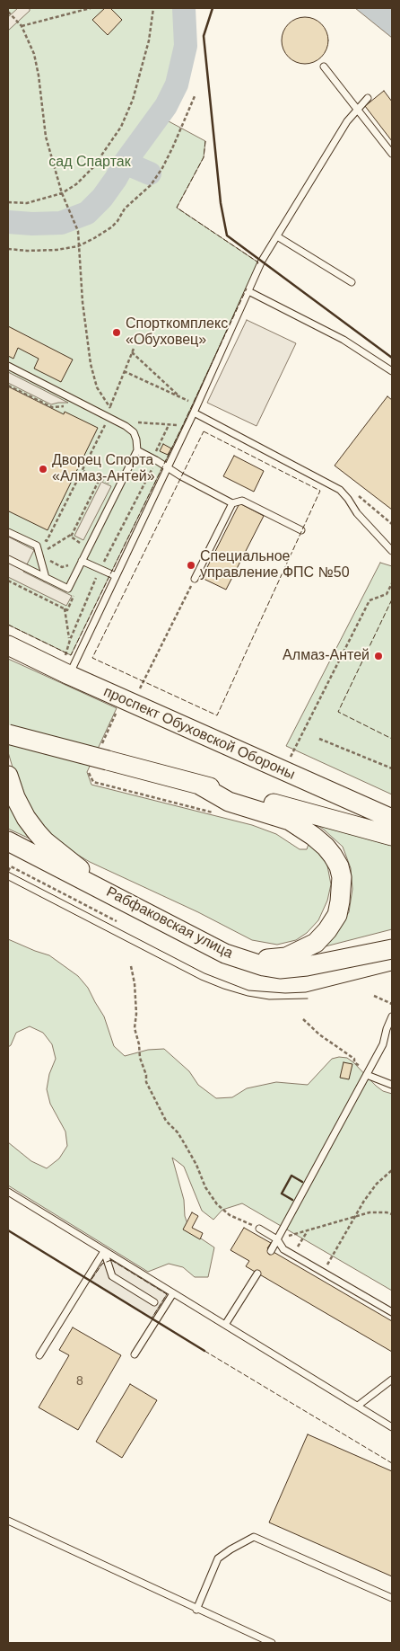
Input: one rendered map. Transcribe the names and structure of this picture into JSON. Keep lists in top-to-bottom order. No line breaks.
{"streets":{"main road":["проспект Обуховской Обороны","Рабфаковская улица"]},"parks":["сад Спартак"],"places":["Спорткомплекс «Обуховец»","Дворец Спорта «Алмаз-Антей»","Специальное управление ФПС №50","Алмаз-Антей"],"house_numbers":["8"]}
